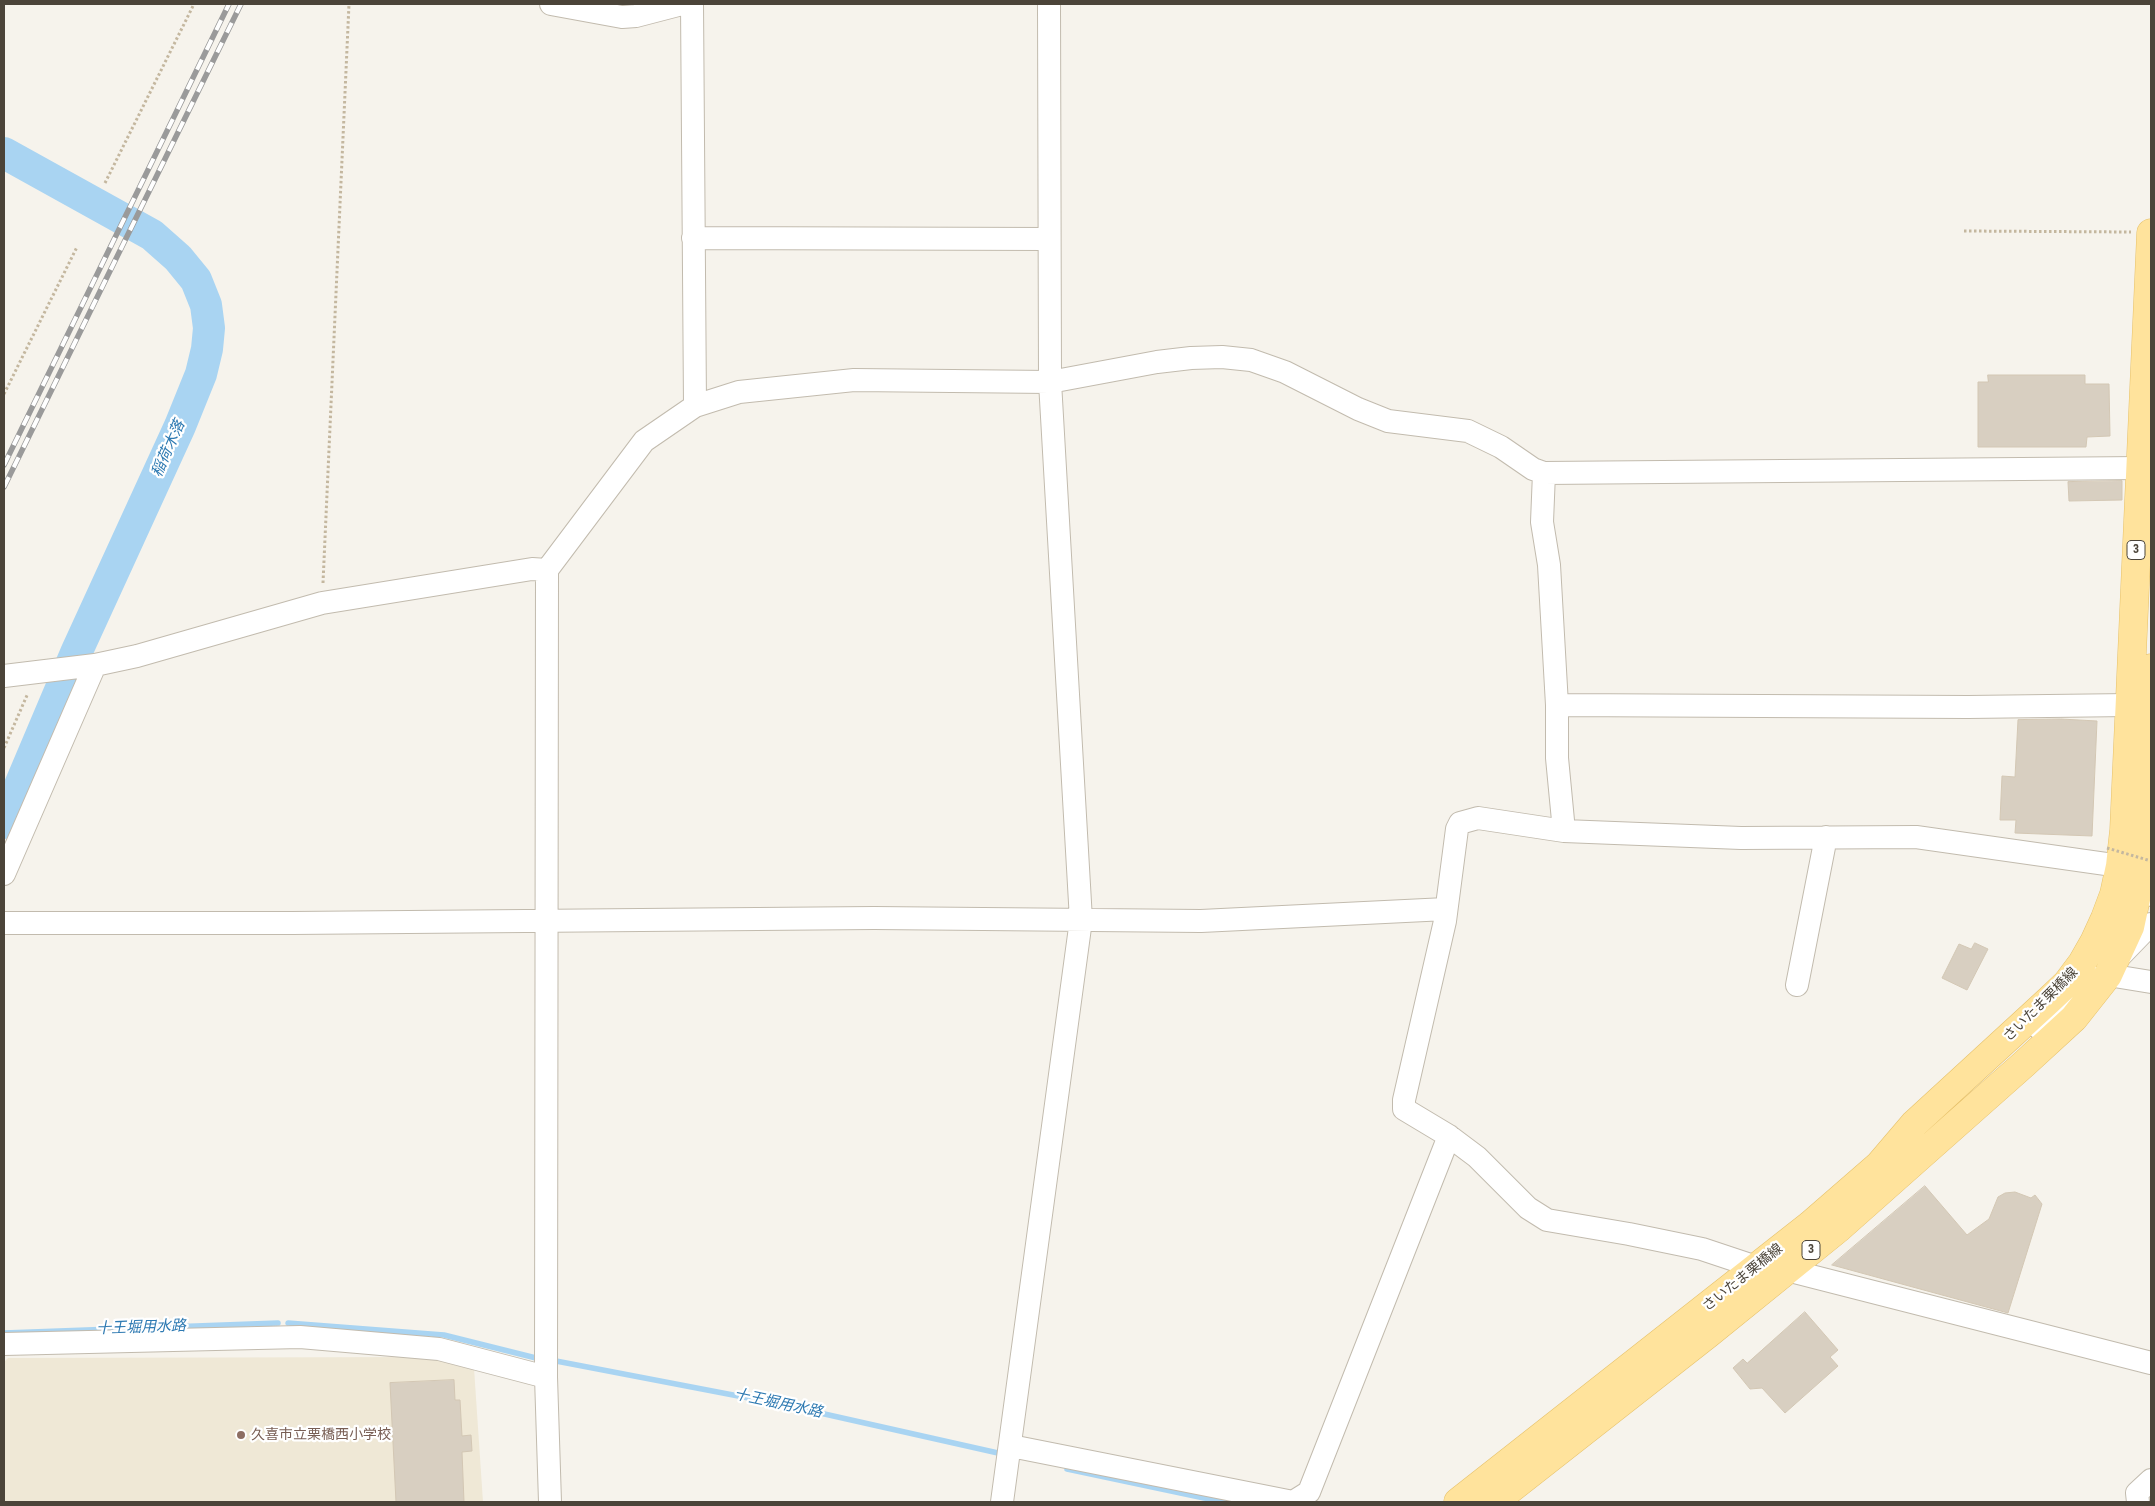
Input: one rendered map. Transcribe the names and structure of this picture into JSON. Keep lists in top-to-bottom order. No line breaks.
{"streets":{"main road":["3","さいたま栗橋線"]},"water":["稲荷木落","十王堀用水路"],"places":["久喜市立栗橋西小学校"]}
